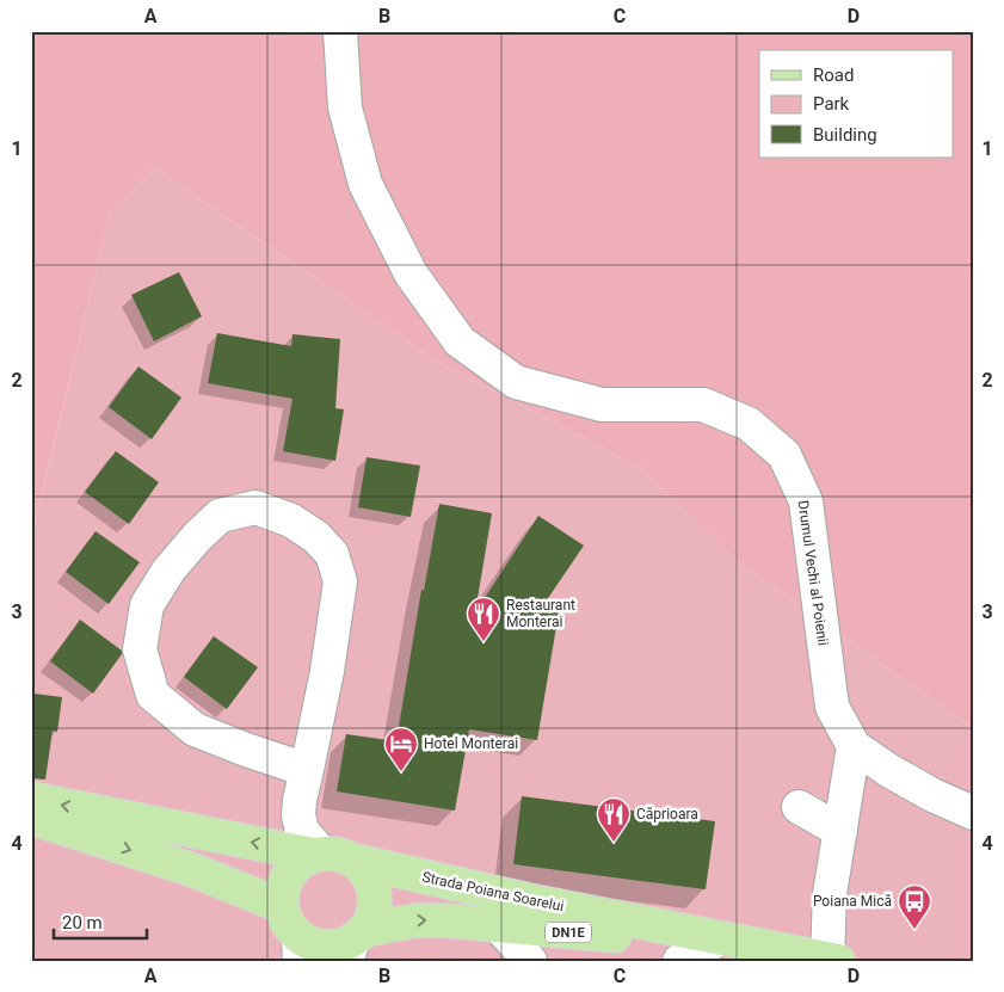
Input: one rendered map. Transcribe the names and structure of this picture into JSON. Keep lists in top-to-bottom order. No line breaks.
{"streets":{"main road":["Strada Poiana Soarelui","DN1E"],"street":["Drumul Vechi al Poienii"]},"crossings":[["Strada Poiana Soarelui","DN1E"]],"places":{"restaurant":["Restaurant Monterai","Căprioara"],"hotel":["Hotel Monterai"],"bus stop":["Poiana Mică"]},"legend":["Road","Park","Building"],"scale_bar":"20 m","grid":{"columns":["A","B","C","D"],"rows":["1","2","3","4"]}}
